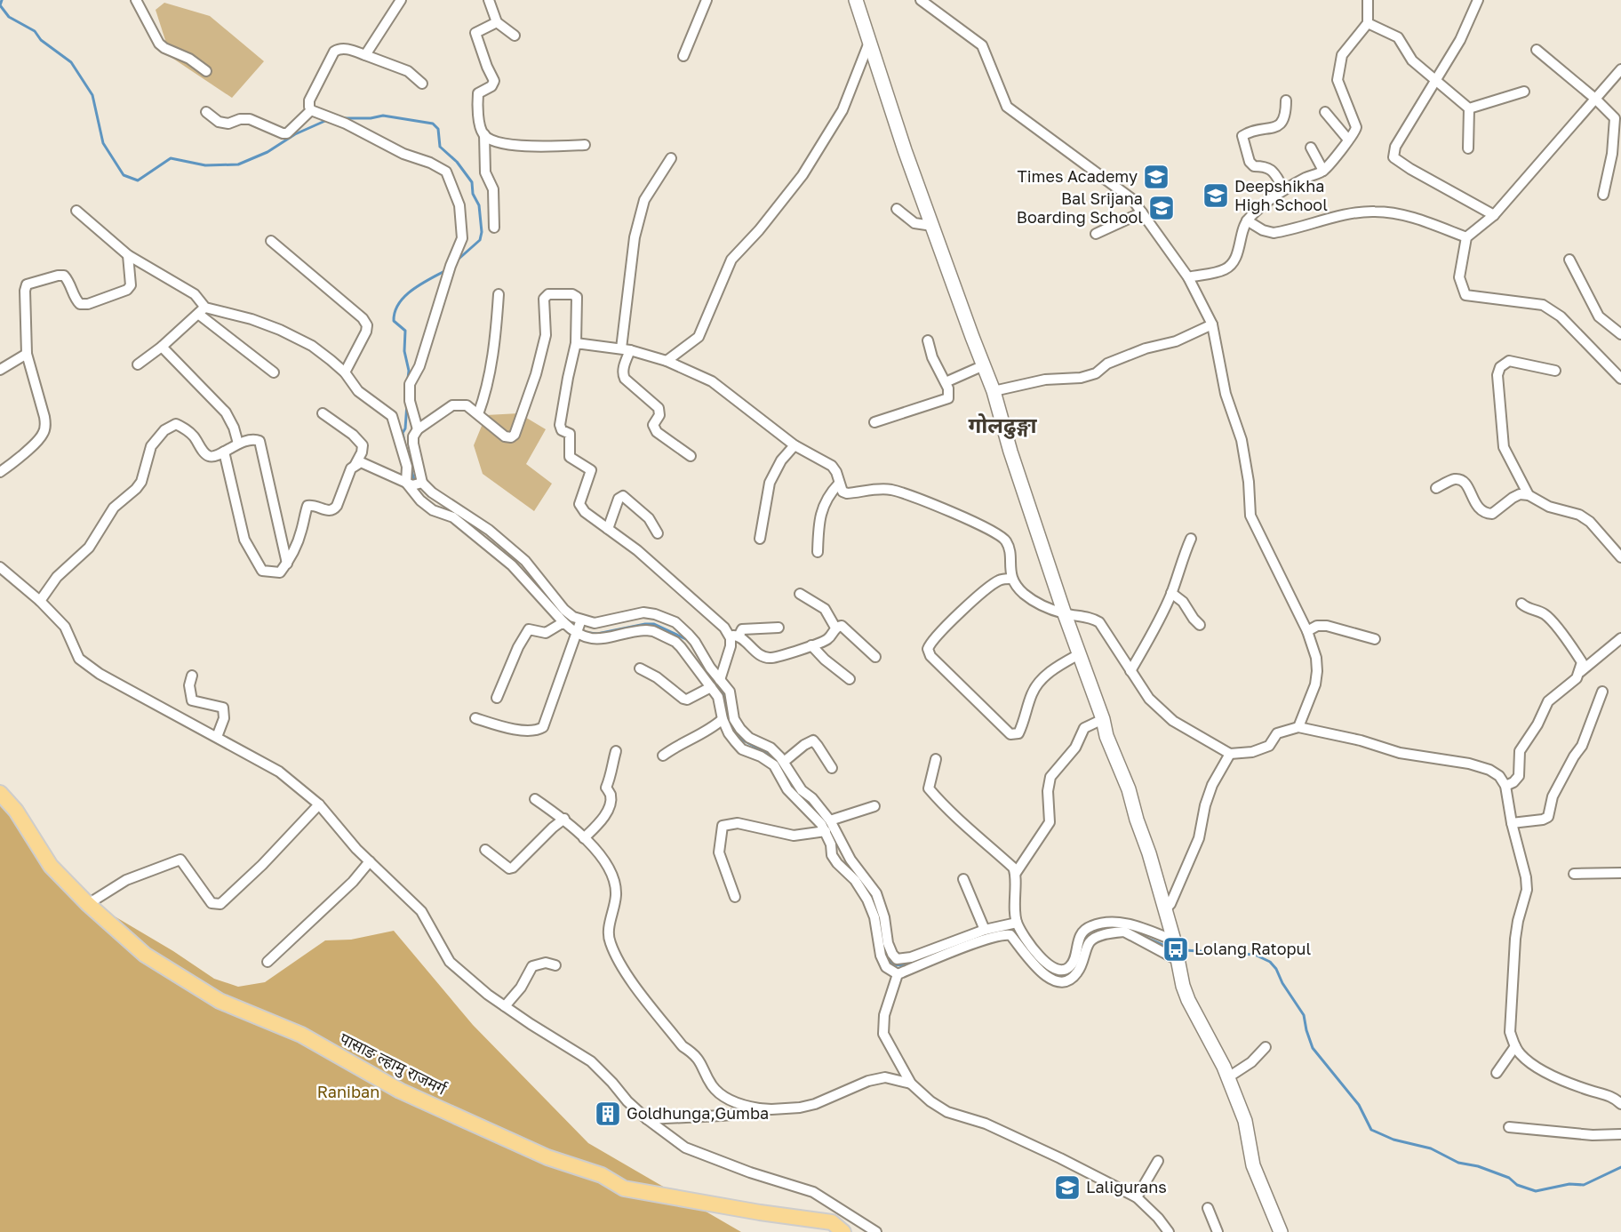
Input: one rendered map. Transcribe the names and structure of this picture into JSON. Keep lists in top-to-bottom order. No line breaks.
{"streets":{"main road":["पासाङ ल्हामु राजमर्ग"]},"districts":["गोलढुङ्गा"],"parks":["Raniban"],"places":{"school or university":["Times Academy","Deepshikha High School","Bal Srijana Boarding School","Laligurans"],"bus stop":["Lolang Ratopul"],"building":["Goldhunga,Gumba"]}}
